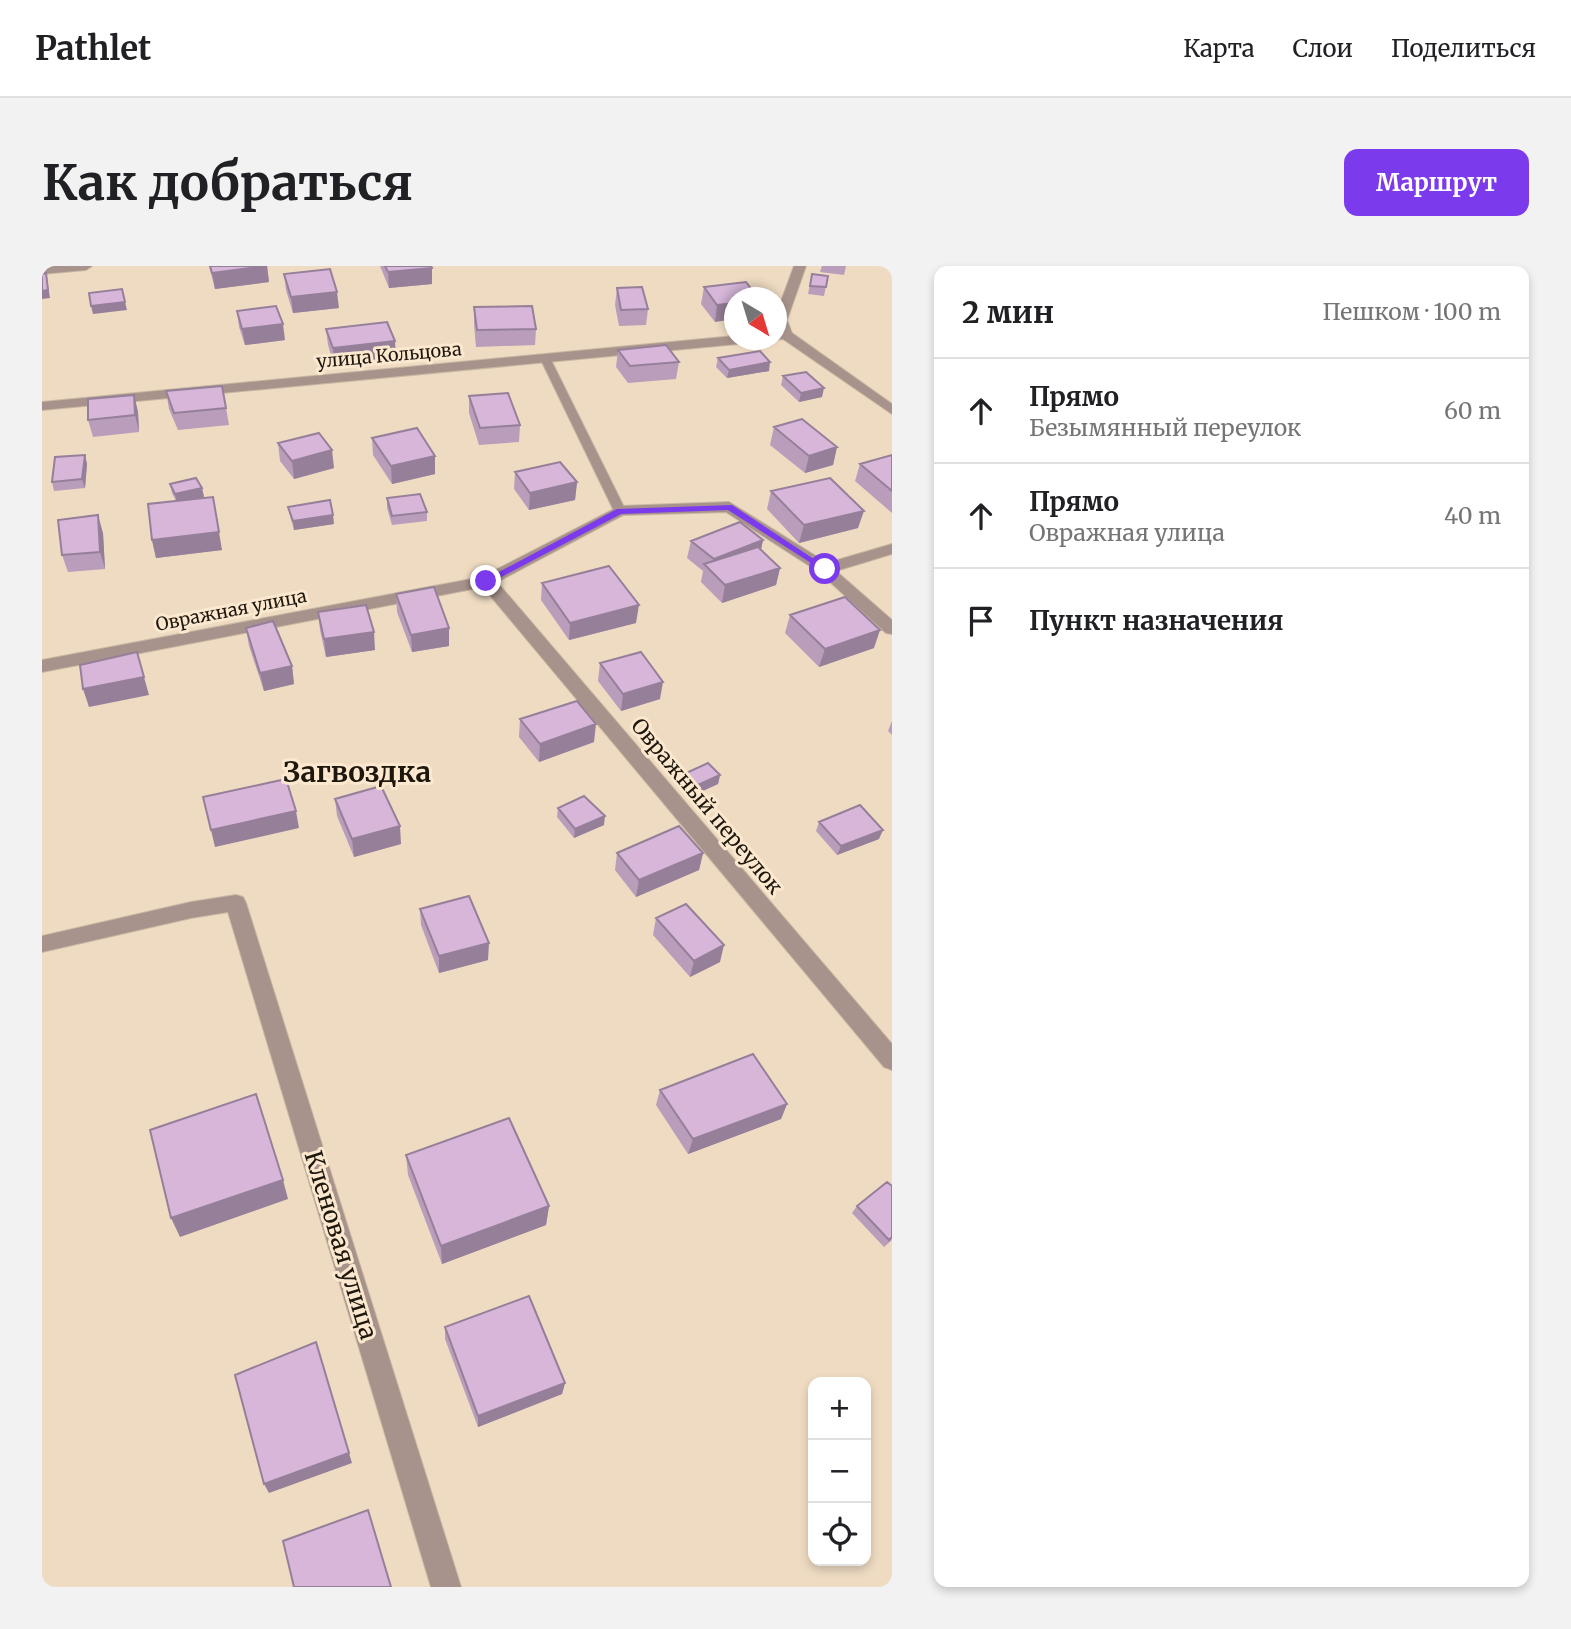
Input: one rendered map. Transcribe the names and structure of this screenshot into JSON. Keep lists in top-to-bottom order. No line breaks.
{"streets":{"street":["улица Кольцова","Овражная улица","Овражный переулок","Кленовая улица"]},"crossings":[["Овражная улица","Овражный переулок"]],"districts":["Загвоздка"],"north":"bottom right","page":{"header":"Pathlet","nav":["Карта","Слои","Поделиться"],"buttons":"Маршрут","title":"Как добраться","heading":["2 мин","Пешком · 100 m"],"list":[["Прямо","Безымянный переулок","60 m"],["Прямо","Овражная улица","40 m"],"Пункт назначения"],"map_buttons":["+","−"]}}
